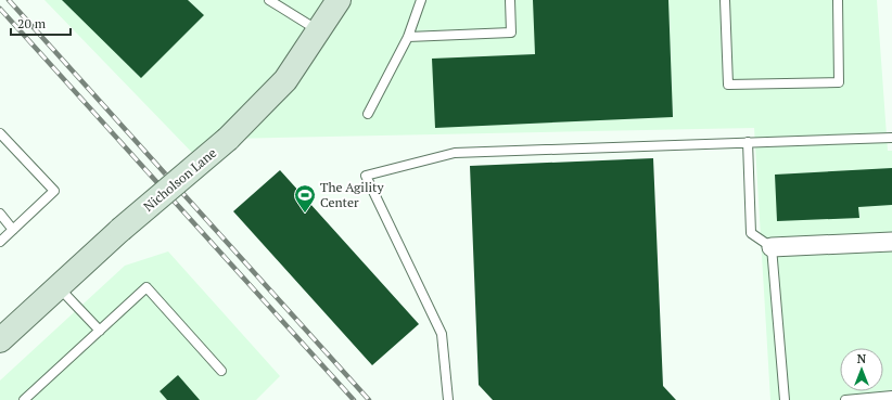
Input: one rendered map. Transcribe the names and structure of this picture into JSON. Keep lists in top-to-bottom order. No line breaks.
{"streets":{"main road":["Nicholson Lane"]},"places":{"sports":["The Agility Center"]},"scale_bar":"20 m","north":"top"}
